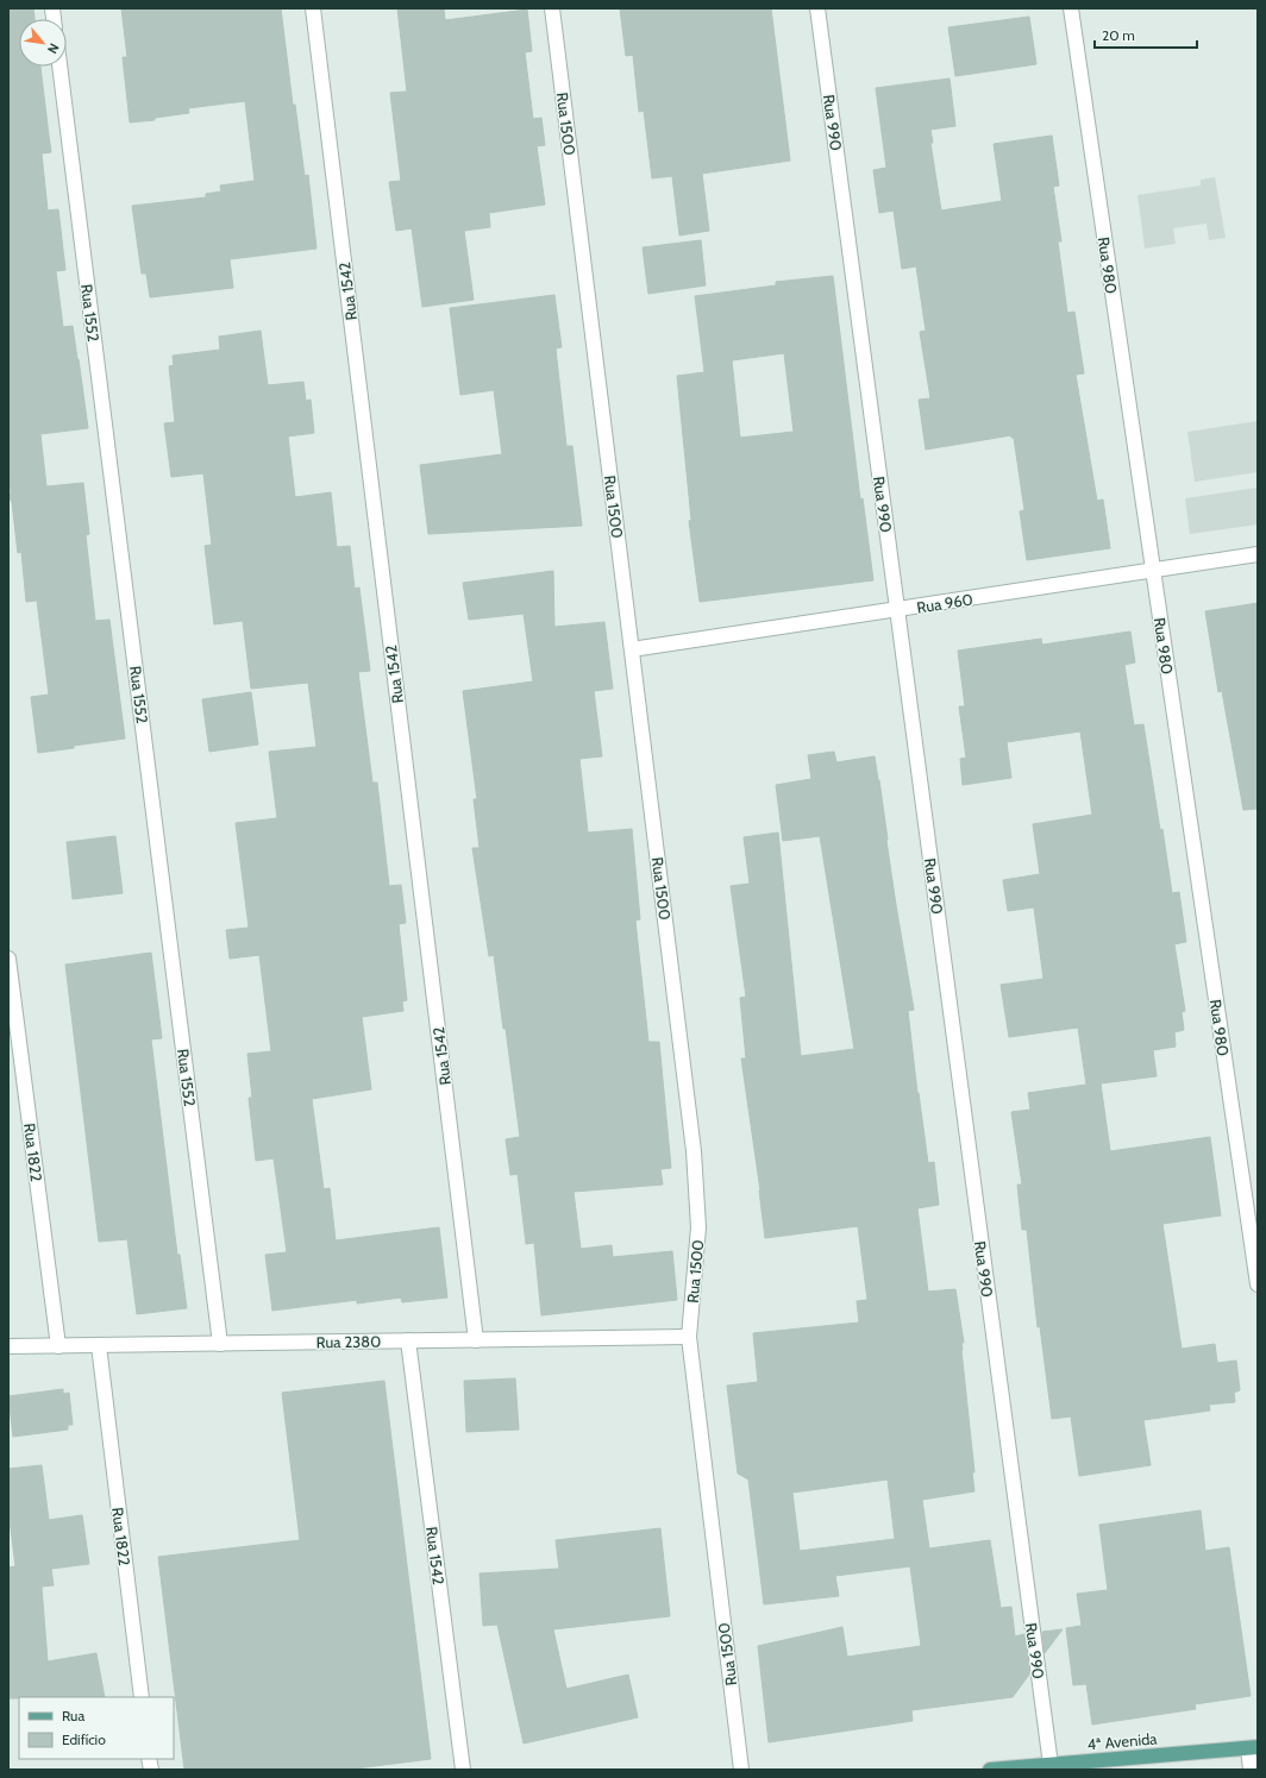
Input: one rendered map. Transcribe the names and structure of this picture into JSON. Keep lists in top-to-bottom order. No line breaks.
{"streets":{"main road":["4ª Avenida"],"street":["Rua 990","Rua 1500","Rua 980","Rua 1542","Rua 1552","Rua 960","Rua 1822","Rua 2380"]},"crossings":[["Rua 990","Rua 960"],["Rua 990","4ª Avenida"],["Rua 1500","Rua 960"],["Rua 1500","Rua 2380"],["Rua 980","Rua 960"],["Rua 1542","Rua 2380"],["Rua 1552","Rua 2380"],["Rua 1822","Rua 2380"]],"legend":["Rua","Edifício"],"scale_bar":"20 m","north":"bottom right"}
